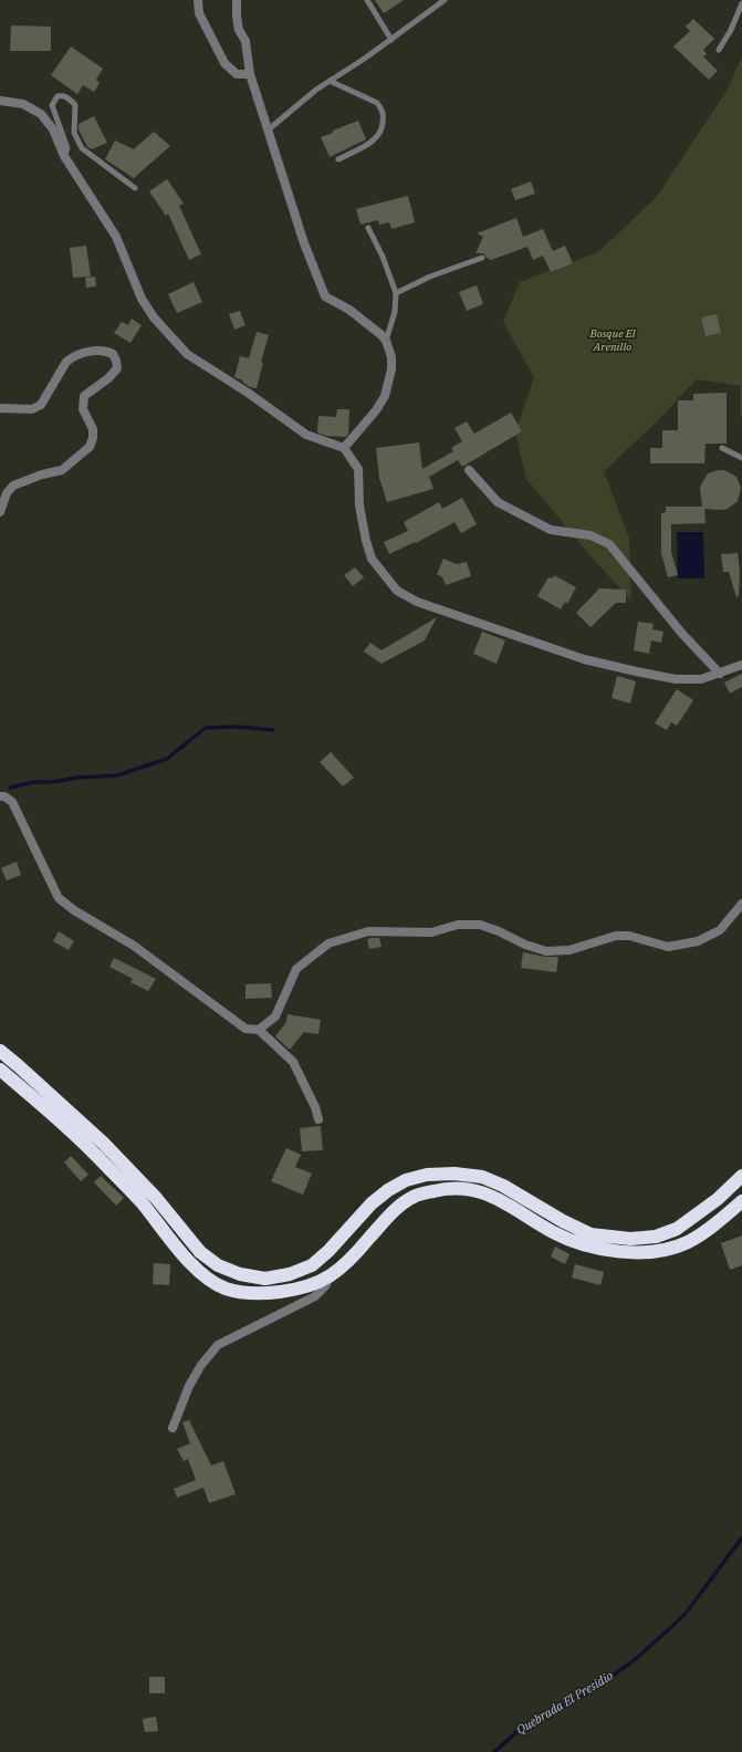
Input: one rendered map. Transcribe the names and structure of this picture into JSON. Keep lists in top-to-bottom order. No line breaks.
{"water":["Quebrada El Presidio"],"parks":["Bosque El Arenillo"]}
